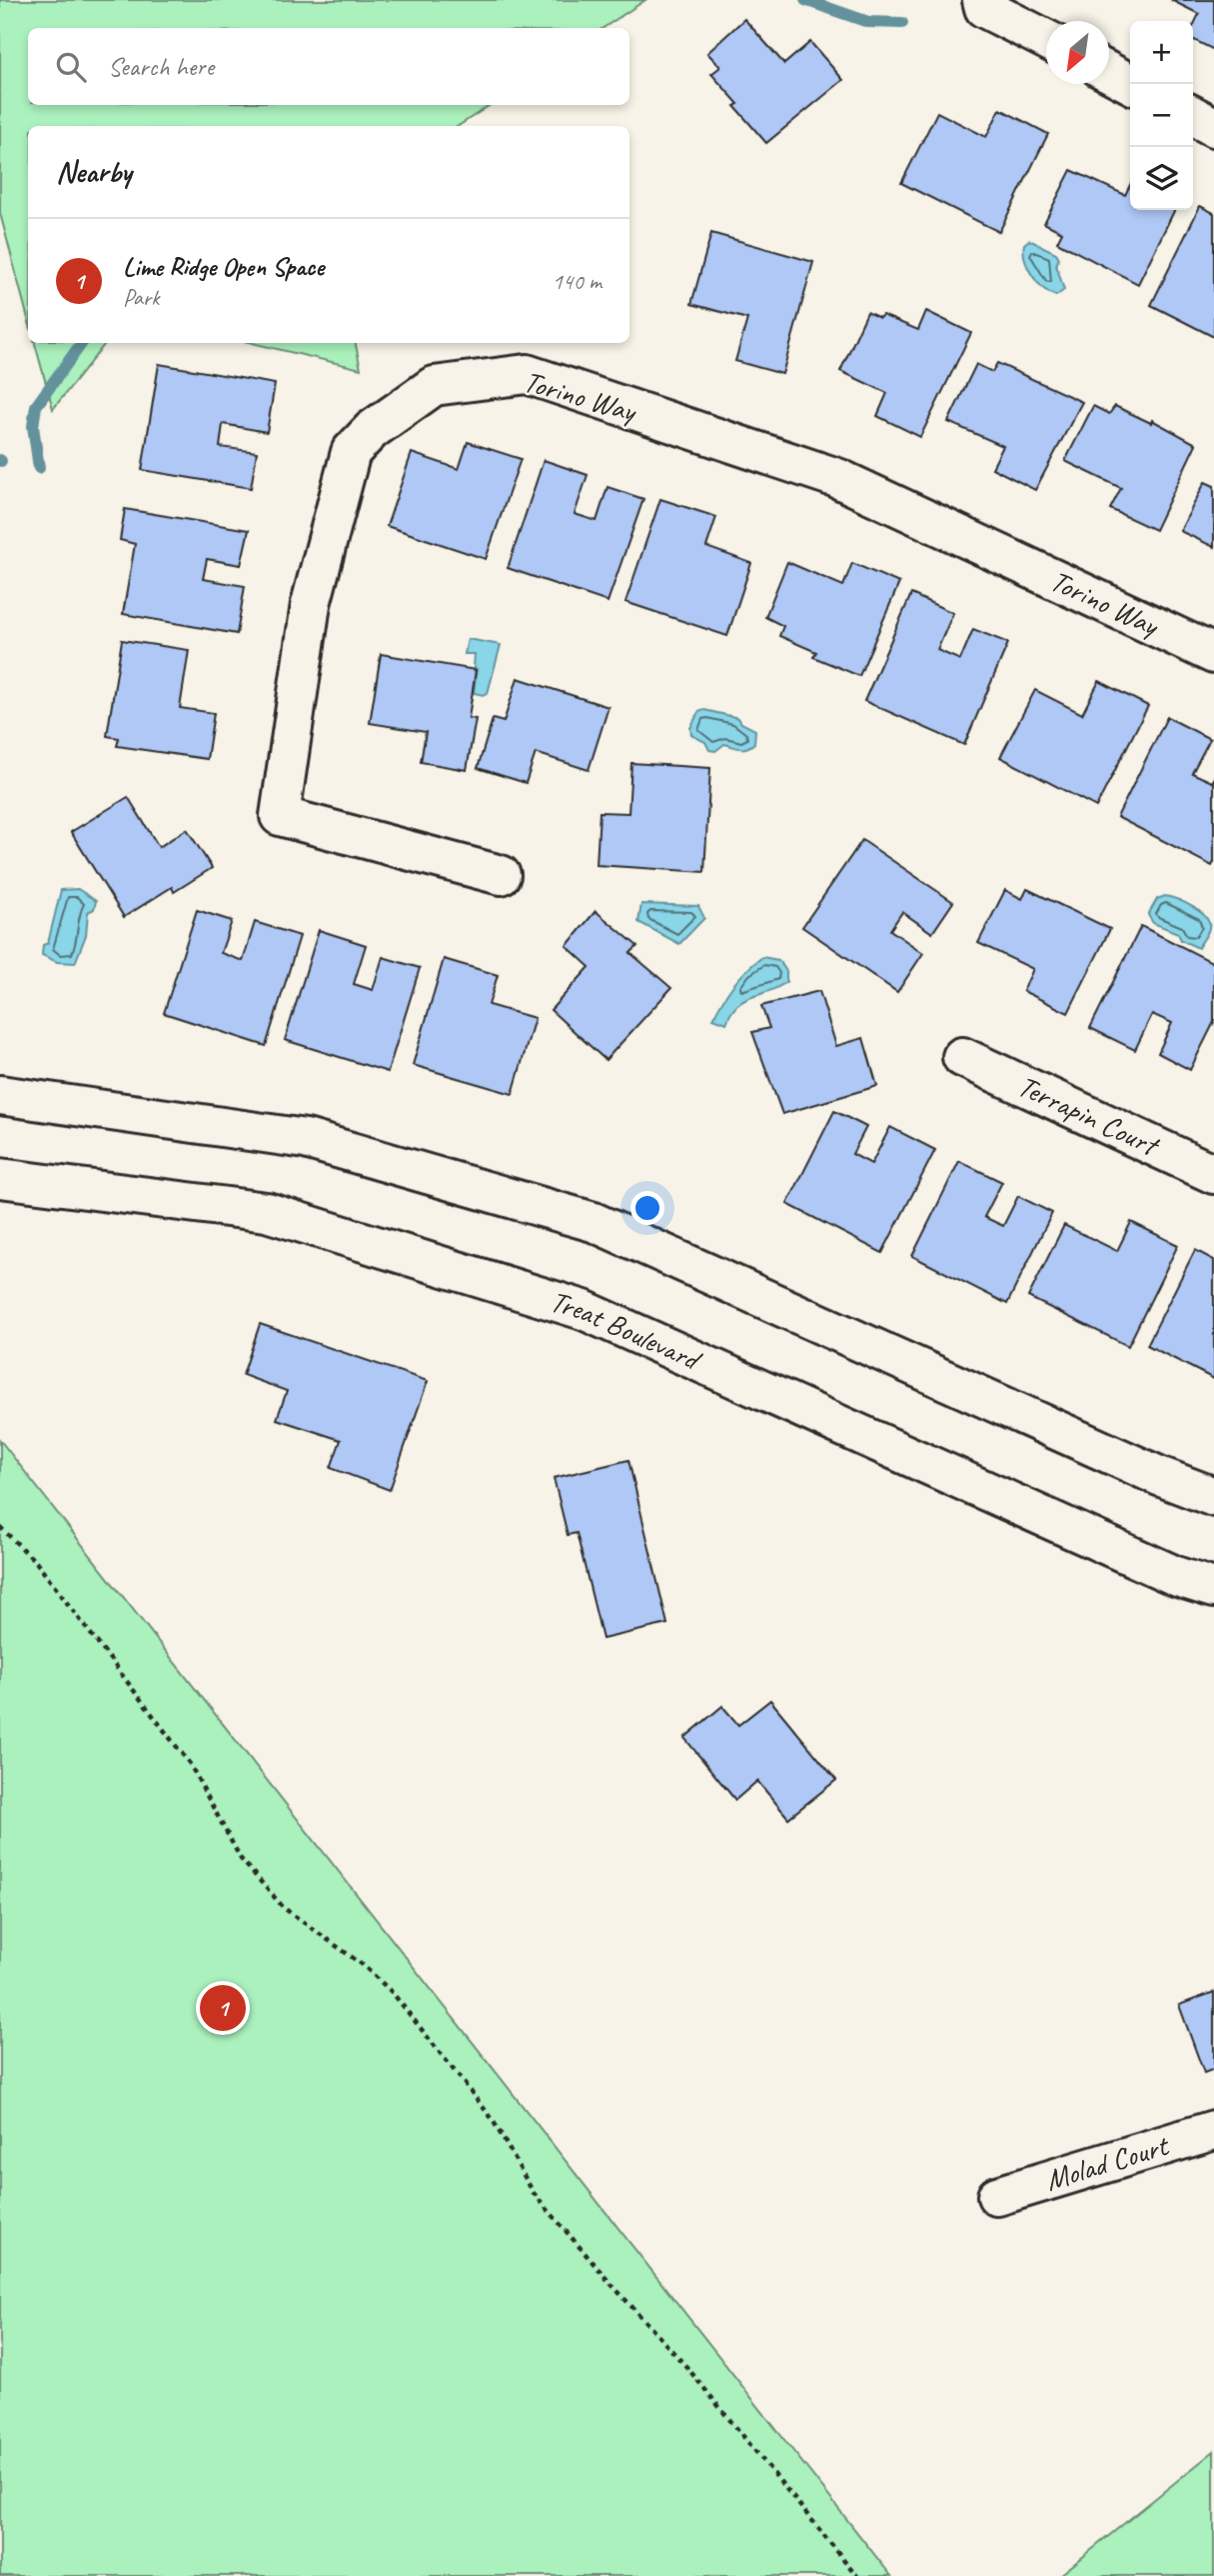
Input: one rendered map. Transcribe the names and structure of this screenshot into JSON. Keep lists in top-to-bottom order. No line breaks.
{"streets":{"main road":["Torino Way","Terrapin Court","Treat Boulevard","Molad Court"]},"north":"bottom left","page":{"map_buttons":["+","−"],"search":"Search here","heading":"Nearby","list":[{"mark":"1","name":"Lime Ridge Open Space","note":"Park","value":"140 m"}],"pins":"1"}}
